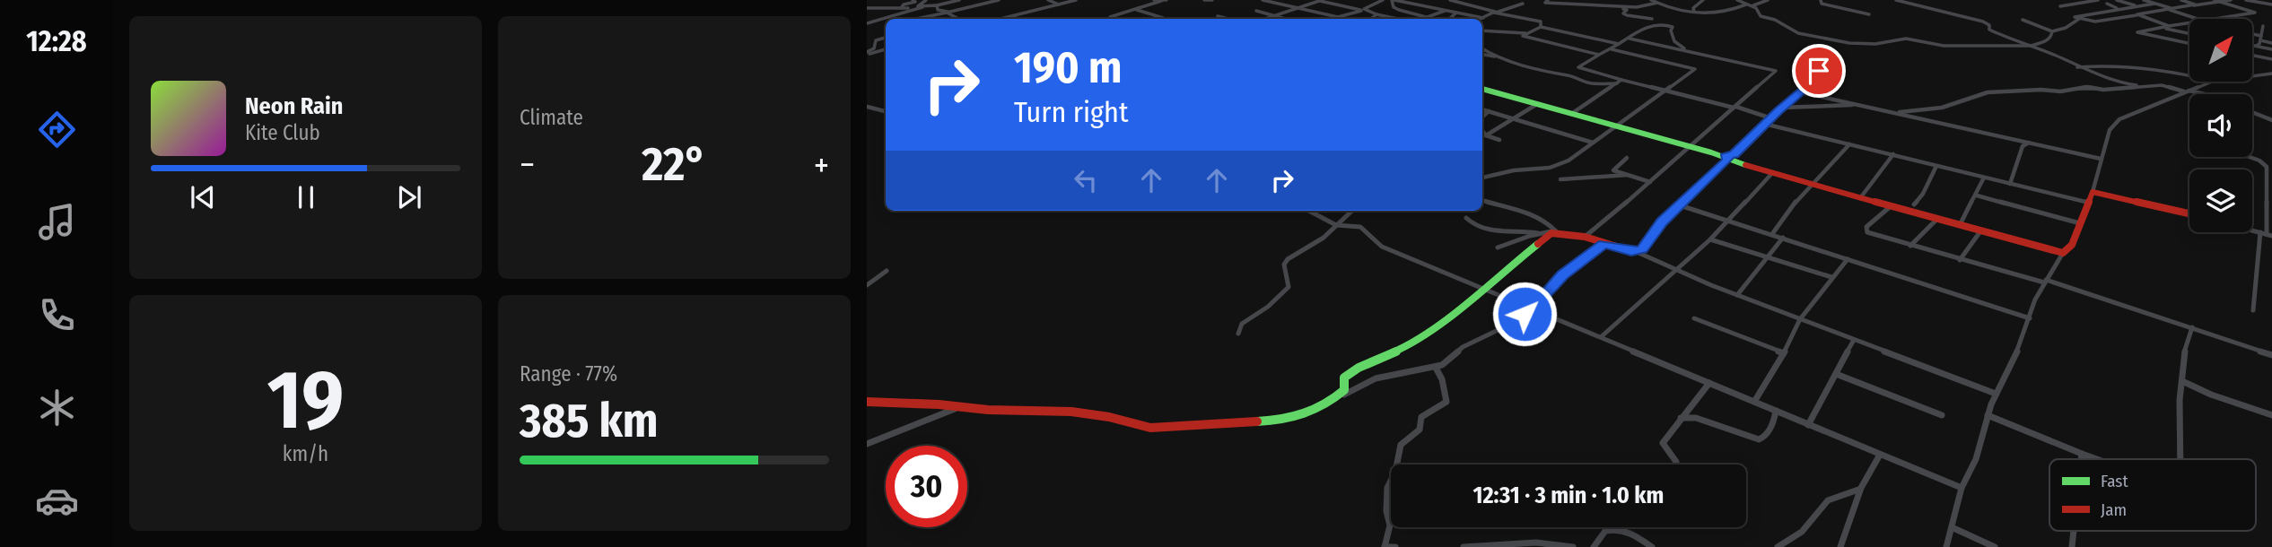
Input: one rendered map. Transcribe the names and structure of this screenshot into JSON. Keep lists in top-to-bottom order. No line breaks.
{"legend":["Fast","Jam"],"north":"top right","page":{"tabs":"12:28","tile":["Climate",["19","km/h"],["Range · 77%","385 km"]],"turn":["190 m","Turn right"],"song":["Neon Rain","Kite Club"],"heat":["−","22°","+"],"limit":"30","trip":"12:31 · 3 min · 1.0 km"}}
